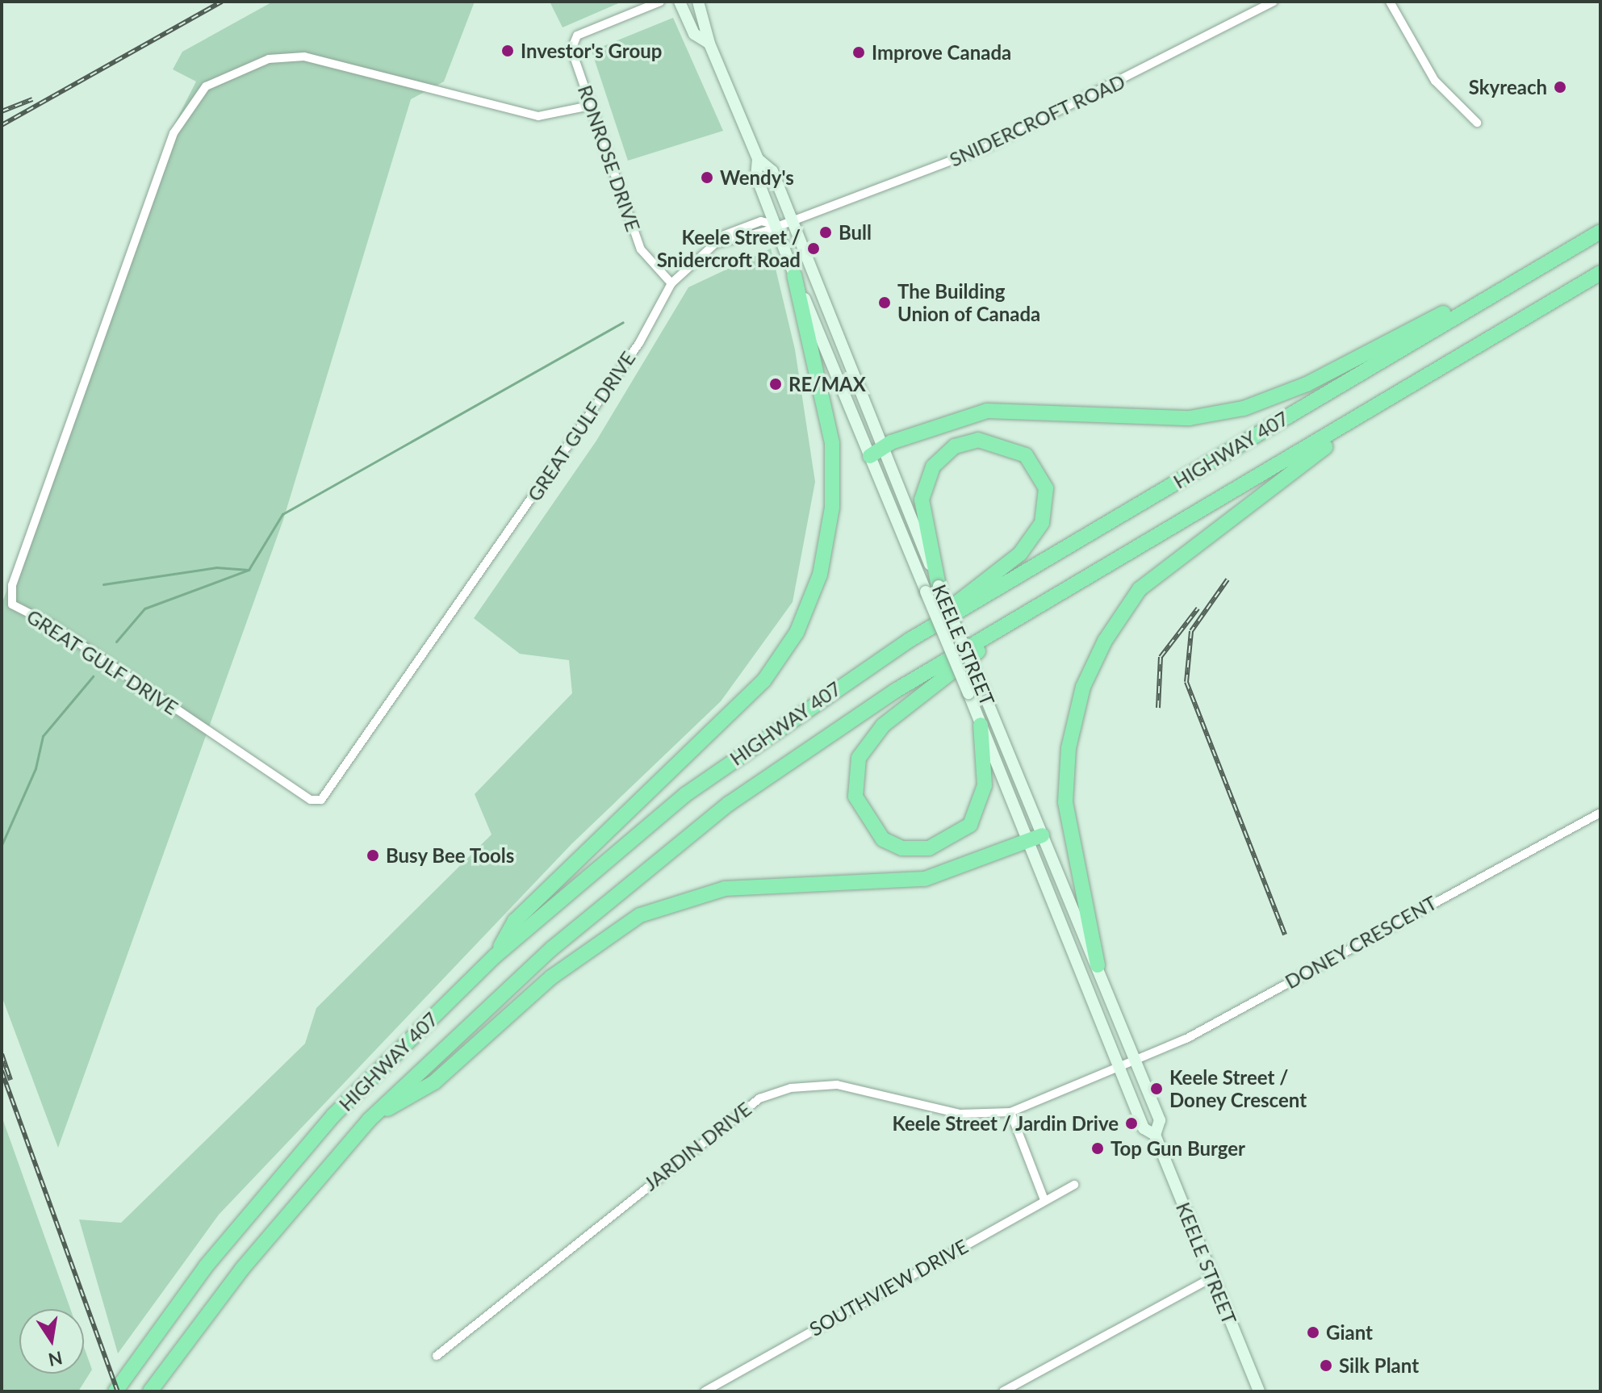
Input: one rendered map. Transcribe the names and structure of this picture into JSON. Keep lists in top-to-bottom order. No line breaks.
{"streets":{"highway":["HIGHWAY 407"],"main road":["KEELE STREET"],"street":["SNIDERCROFT ROAD","RONROSE DRIVE","GREAT GULF DRIVE","DONEY CRESCENT","JARDIN DRIVE","SOUTHVIEW DRIVE"]},"crossings":[["SNIDERCROFT ROAD","GREAT GULF DRIVE"],["SNIDERCROFT ROAD","KEELE STREET"],["RONROSE DRIVE","GREAT GULF DRIVE"],["GREAT GULF DRIVE","KEELE STREET"],["KEELE STREET","DONEY CRESCENT"],["KEELE STREET","JARDIN DRIVE"],["DONEY CRESCENT","JARDIN DRIVE"]],"places":["Investor's Group","Improve Canada","Skyreach","Wendy's","Bull","Keele Street / Snidercroft Road","The Building Union of Canada","RE/MAX","Busy Bee Tools","Keele Street / Doney Crescent","Keele Street / Jardin Drive","Top Gun Burger","Giant","Silk Plant"],"north":"bottom"}
